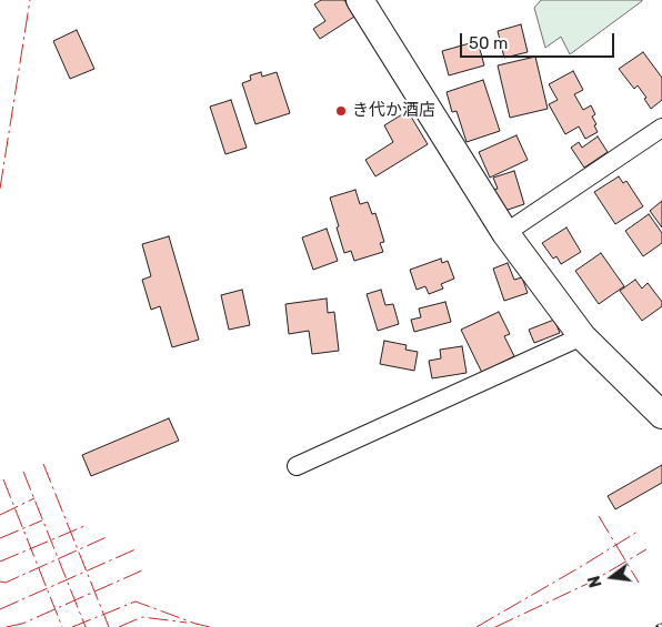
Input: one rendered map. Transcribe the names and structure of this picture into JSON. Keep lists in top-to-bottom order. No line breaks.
{"places":["き代か酒店"],"scale_bar":"50 m","north":"left"}
